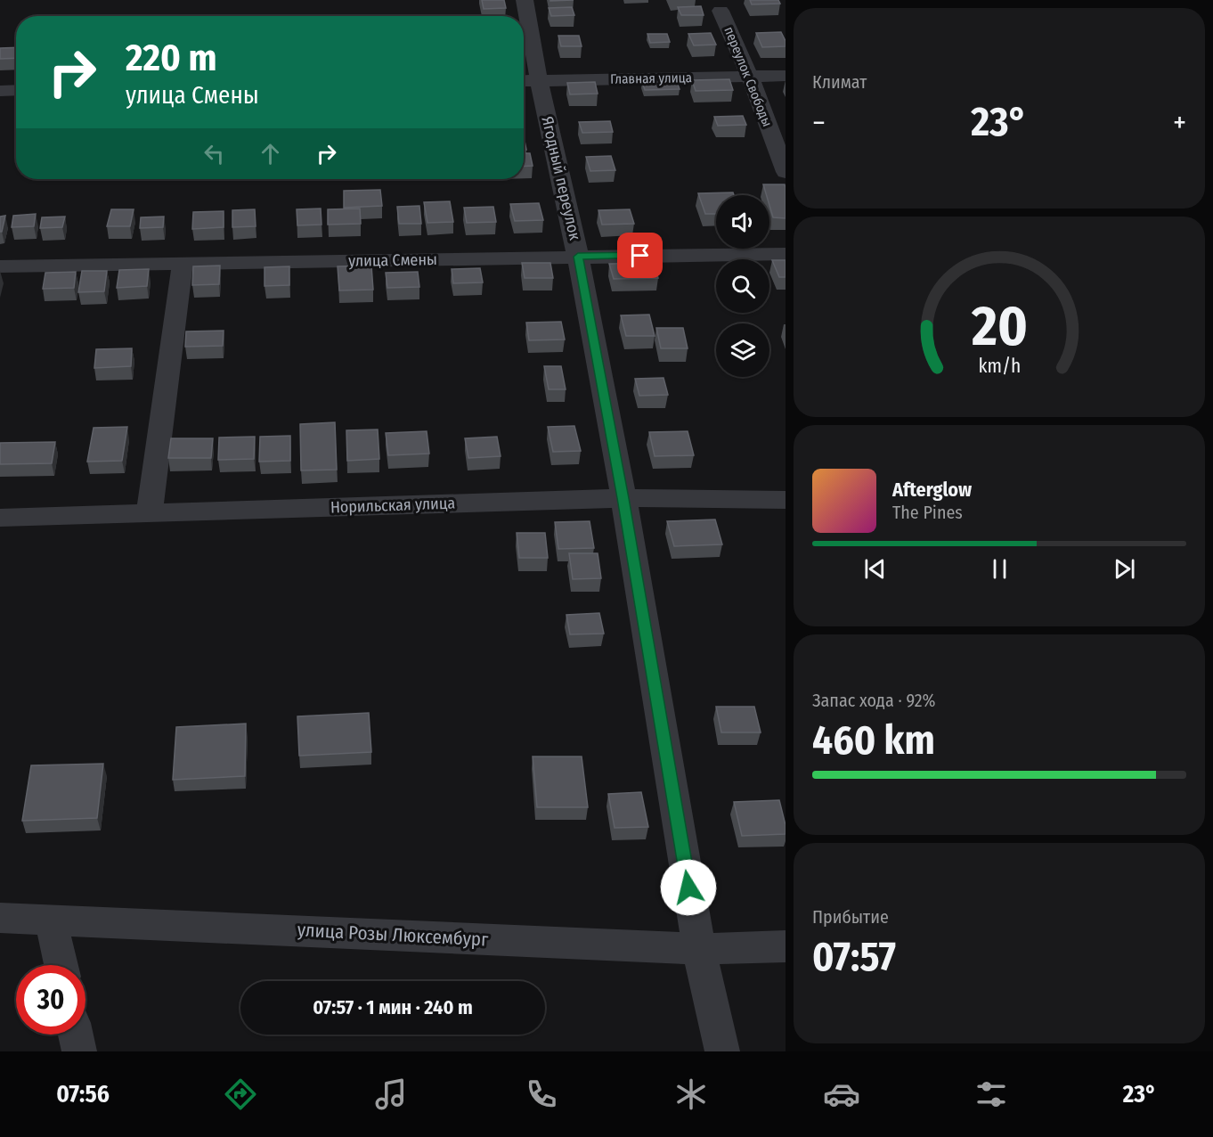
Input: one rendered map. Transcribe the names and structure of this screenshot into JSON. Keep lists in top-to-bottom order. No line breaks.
{"streets":{"street":["переулок Свободы","Главная улица","Ягодный переулок","улица Смены","Норильская улица","улица Розы Люксембург"]},"crossings":[["переулок Свободы","Главная улица"],["Главная улица","Ягодный переулок"],["Ягодный переулок","улица Смены"],["Ягодный переулок","Норильская улица"],["Ягодный переулок","улица Розы Люксембург"]],"page":{"tile":["Климат",["Запас хода · 92%","460 km"],["Прибытие","07:57"]],"turn":["220 m","улица Смены"],"heat":["−","23°","+"],"song":["Afterglow","The Pines"],"limit":"30","trip":"07:57 · 1 мин · 240 m","tabs":["07:56","23°"],"gauge":["20","km/h"]}}
